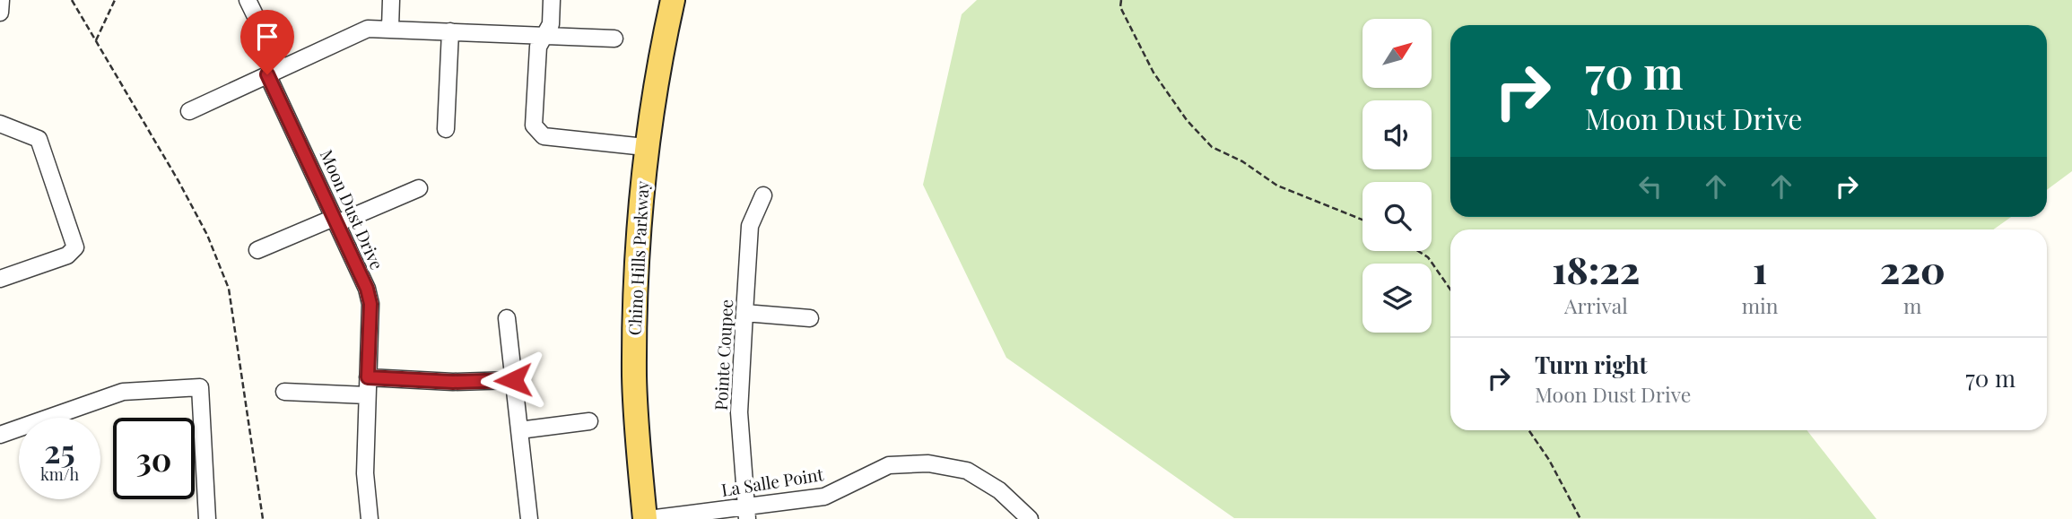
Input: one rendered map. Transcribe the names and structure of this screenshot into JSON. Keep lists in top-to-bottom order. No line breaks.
{"streets":{"main road":["Chino Hills Parkway"],"street":["Moon Dust Drive","Pointe Coupee","La Salle Point"]},"crossings":[["Chino Hills Parkway","La Salle Point"],["Pointe Coupee","La Salle Point"]],"north":"top right","page":{"turn":["70 m","Moon Dust Drive"],"eta":["18:22","Arrival","1","min","220","m"],"list":[{"name":"Turn right","note":"Moon Dust Drive","value":"70 m"}],"speed":"25 km/h","limit":"30"}}
